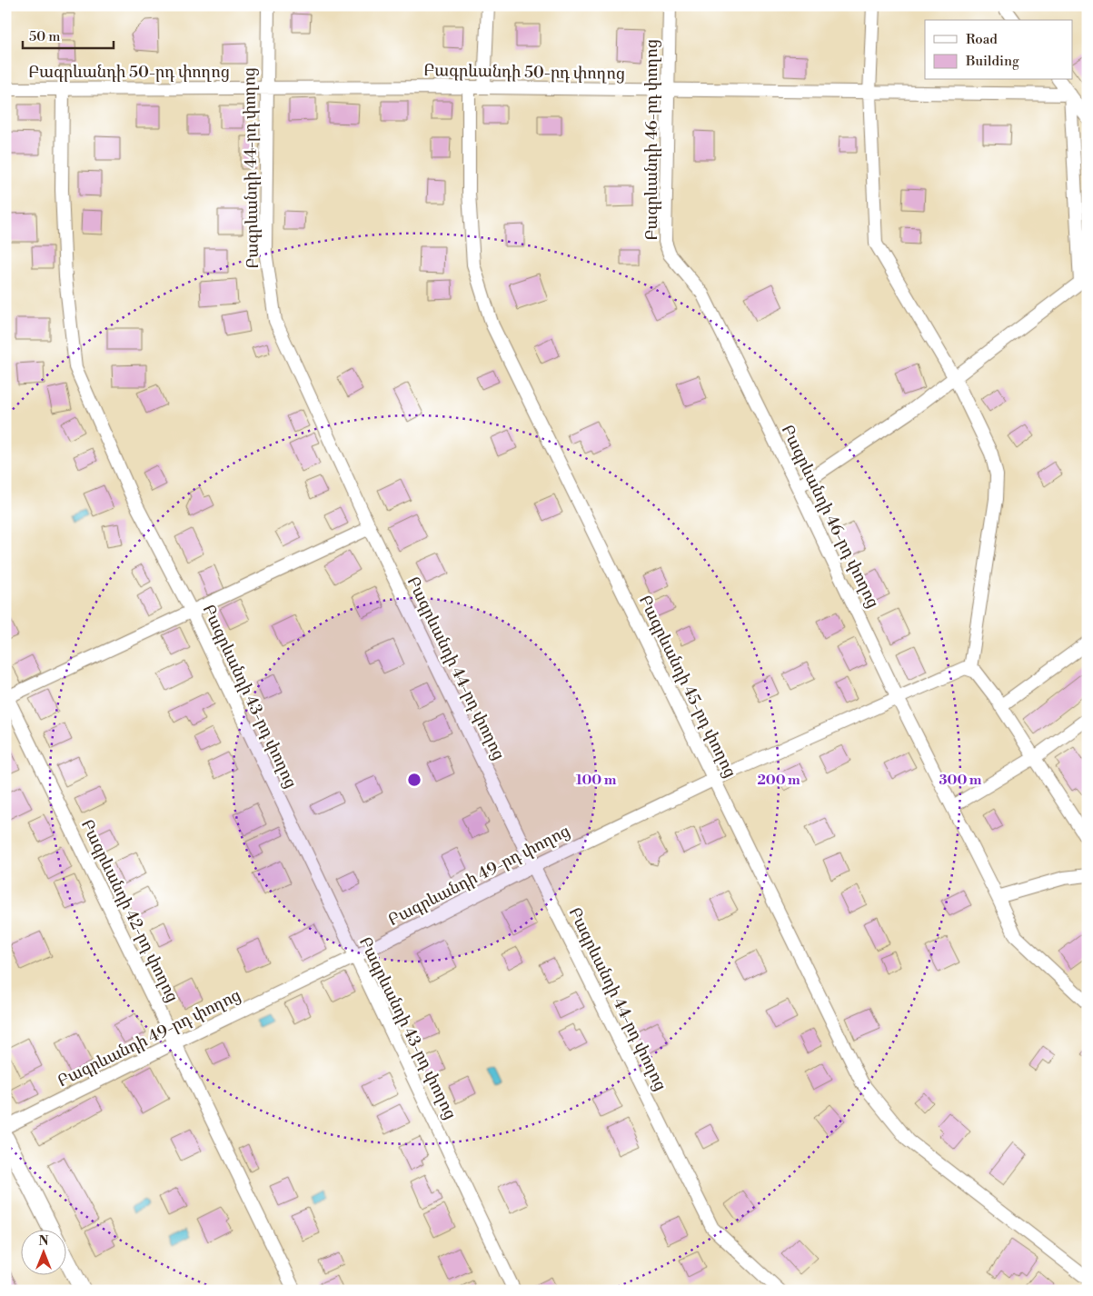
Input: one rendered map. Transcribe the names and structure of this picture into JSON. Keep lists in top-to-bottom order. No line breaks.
{"streets":{"street":["Բագրևանդի 50-րդ փողոց","Բագրևանդի 46-րդ փողոց","Բագրևանդի 44-րդ փողոց","Բագրևանդի 45-րդ փողոց","Բագրևանդի 43-րդ փողոց","Բագրևանդի 49-րդ փողոց","Բագրևանդի 42-րդ փողոց"]},"crossings":[["Բագրևանդի 50-րդ փողոց","Բագրևանդի 46-րդ փողոց"],["Բագրևանդի 50-րդ փողոց","Բագրևանդի 44-րդ փողոց"],["Բագրևանդի 50-րդ փողոց","Բագրևանդի 45-րդ փողոց"],["Բագրևանդի 50-րդ փողոց","Բագրևանդի 43-րդ փողոց"],["Բագրևանդի 46-րդ փողոց","Բագրևանդի 49-րդ փողոց"],["Բագրևանդի 44-րդ փողոց","Բագրևանդի 49-րդ փողոց"],["Բագրևանդի 45-րդ փողոց","Բագրևանդի 49-րդ փողոց"],["Բագրևանդի 43-րդ փողոց","Բագրևանդի 49-րդ փողոց"],["Բագրևանդի 49-րդ փողոց","Բագրևանդի 42-րդ փողոց"]],"legend":["Road","Building"],"scale_bar":"50 m","north":"top","rings":["100 m","200 m","300 m"]}
